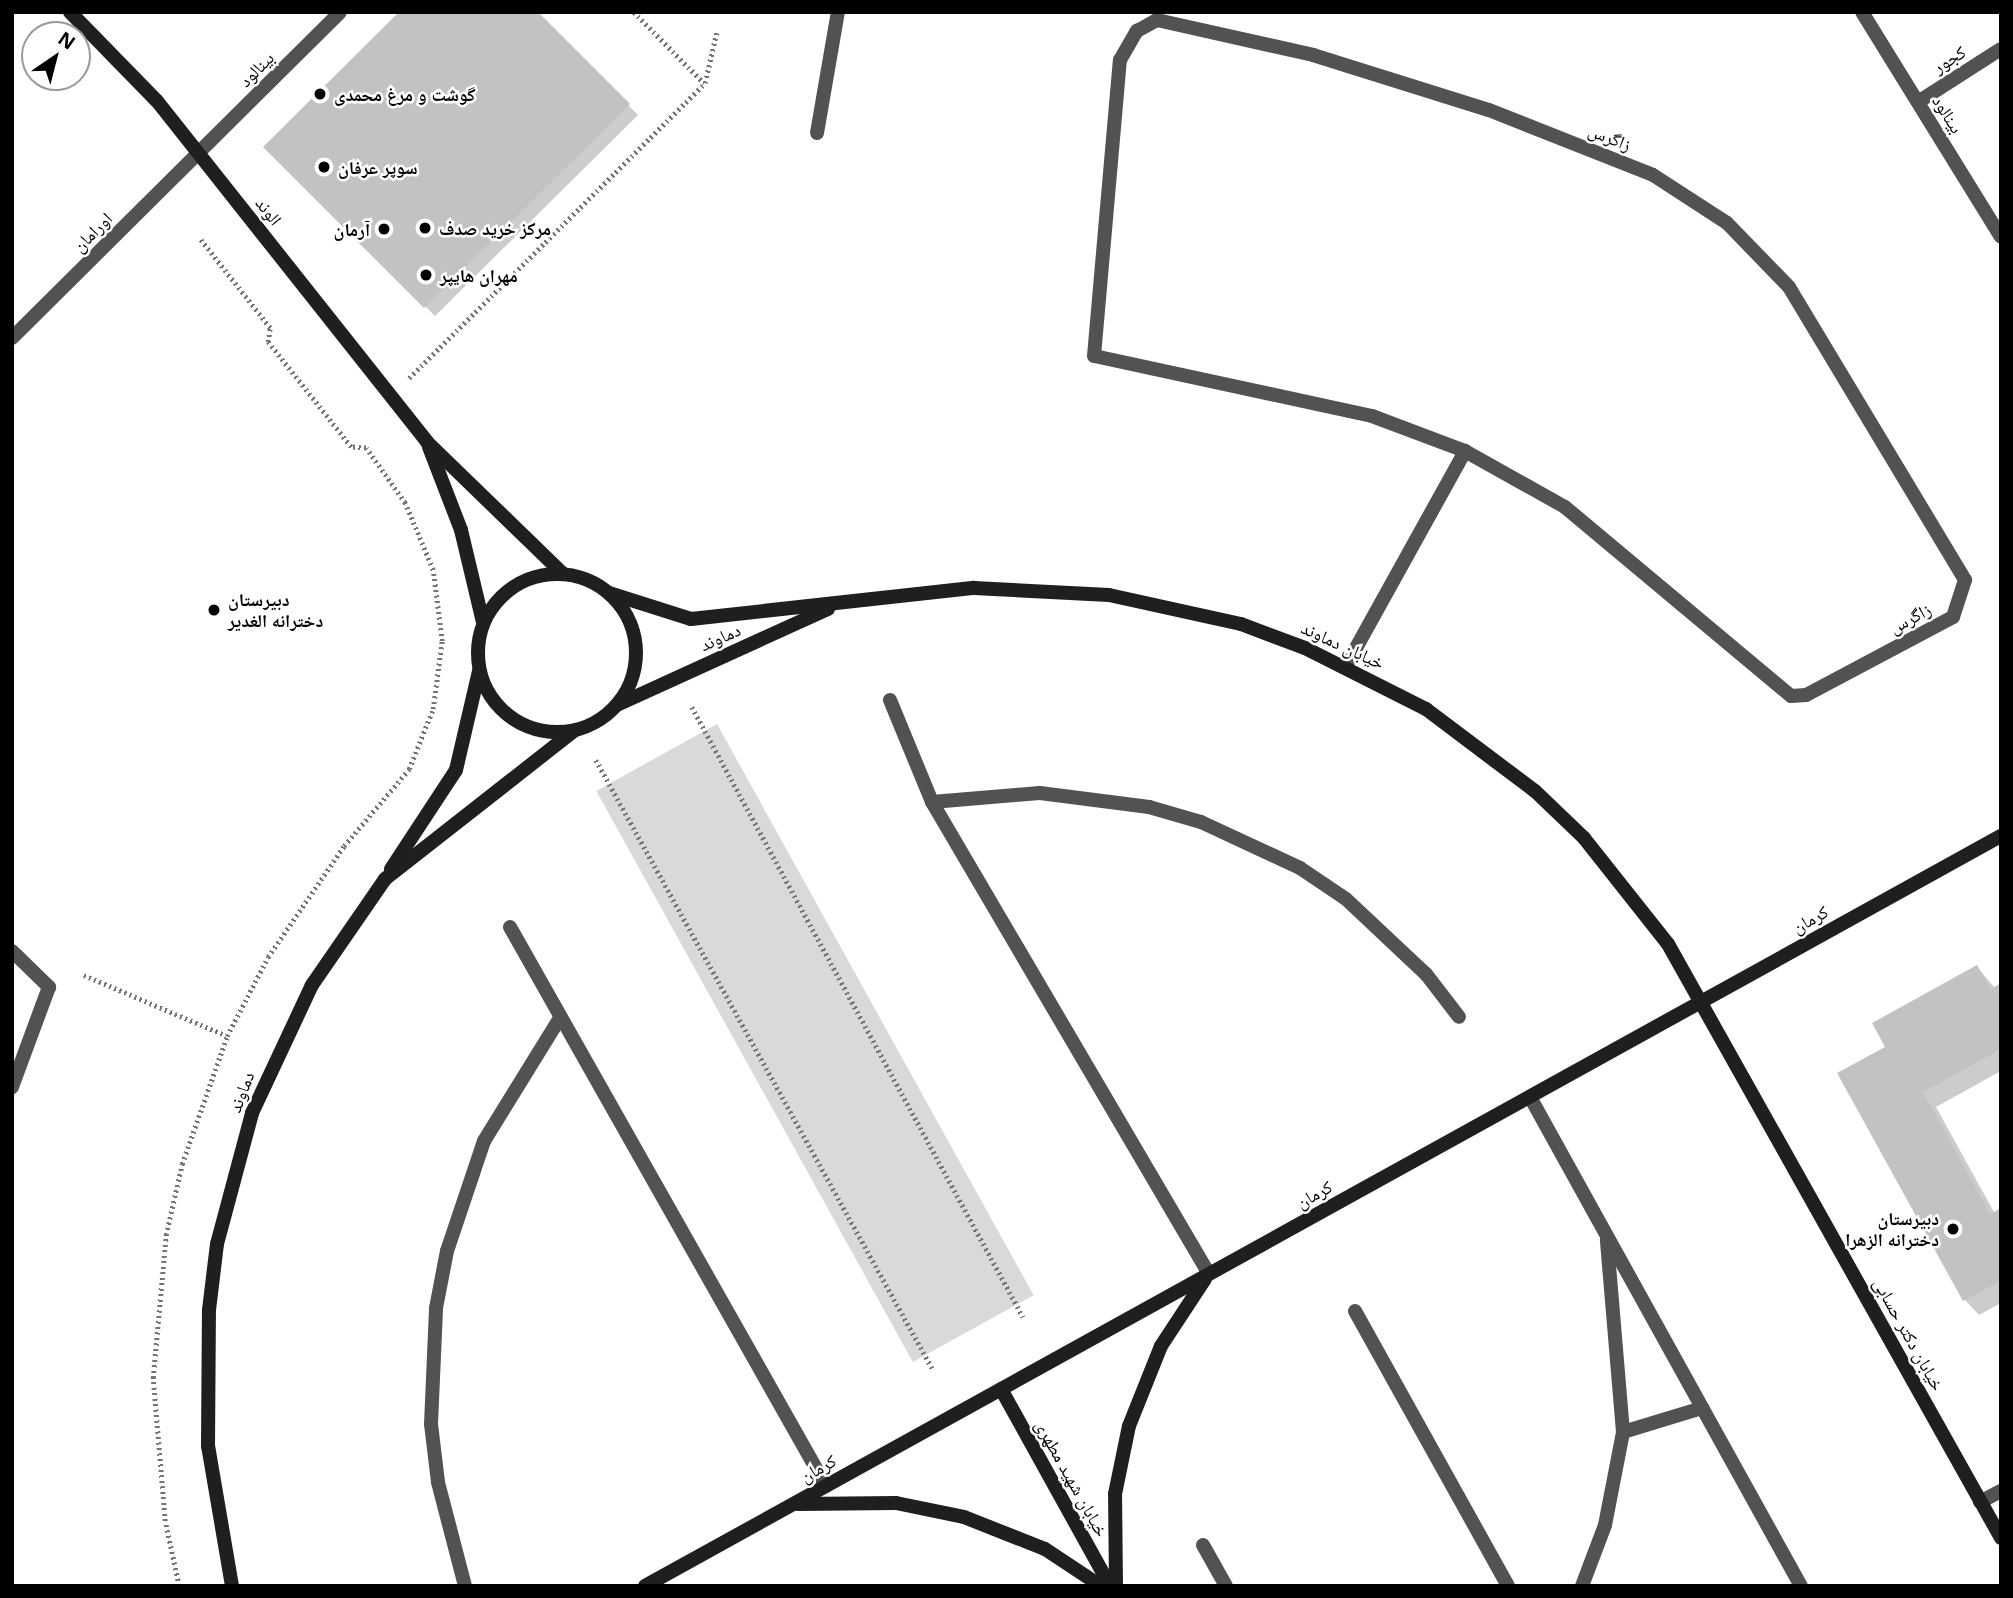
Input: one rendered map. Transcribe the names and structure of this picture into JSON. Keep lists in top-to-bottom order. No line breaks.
{"streets":{"street":["کجور","بینالود","زاگرس","الوند","اورامان","دماوند","خیابان دماوند","کرمان","خیابان دکتر حسابی","خیابان شهید مطهری"]},"crossings":[["کجور","بینالود"],["بینالود","الوند"],["بینالود","اورامان"],["الوند","اورامان"],["دماوند","خیابان دماوند"],["خیابان دماوند","کرمان"],["خیابان دماوند","خیابان دکتر حسابی"],["کرمان","خیابان دکتر حسابی"],["کرمان","خیابان شهید مطهری"]],"places":["گوشت و مرغ محمدی","سوپر عرفان","مرکز خرید صدف","آرمان","مهران هایپر","دبیرستان دخترانه الغدیر","دبیرستان دخترانه الزهرا"],"north":"top right"}
